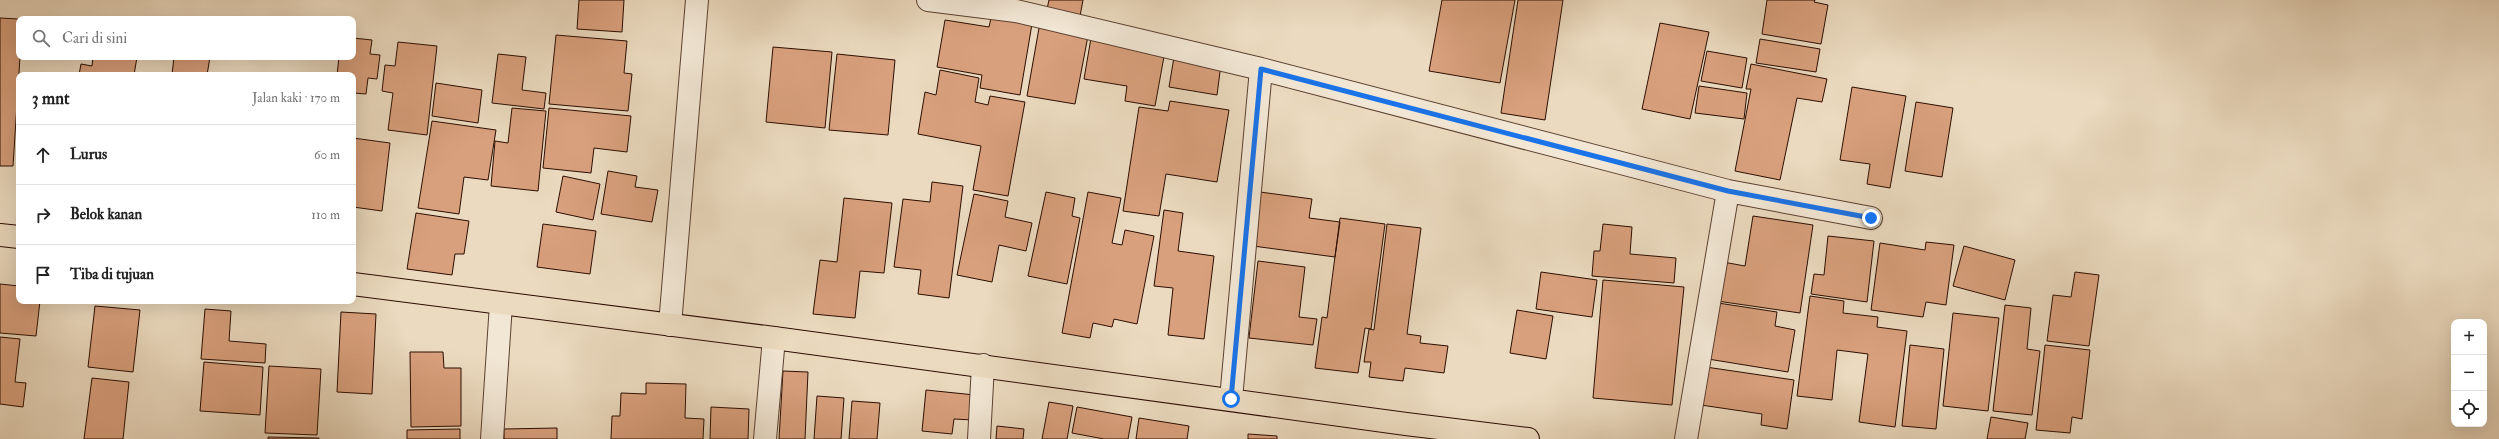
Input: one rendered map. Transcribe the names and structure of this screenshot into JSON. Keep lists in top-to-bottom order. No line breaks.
{"page":{"search":"Cari di sini","heading":["3 mnt","Jalan kaki · 170 m"],"list":[["Lurus","60 m"],["Belok kanan","110 m"],"Tiba di tujuan"],"map_buttons":["+","−"]}}
